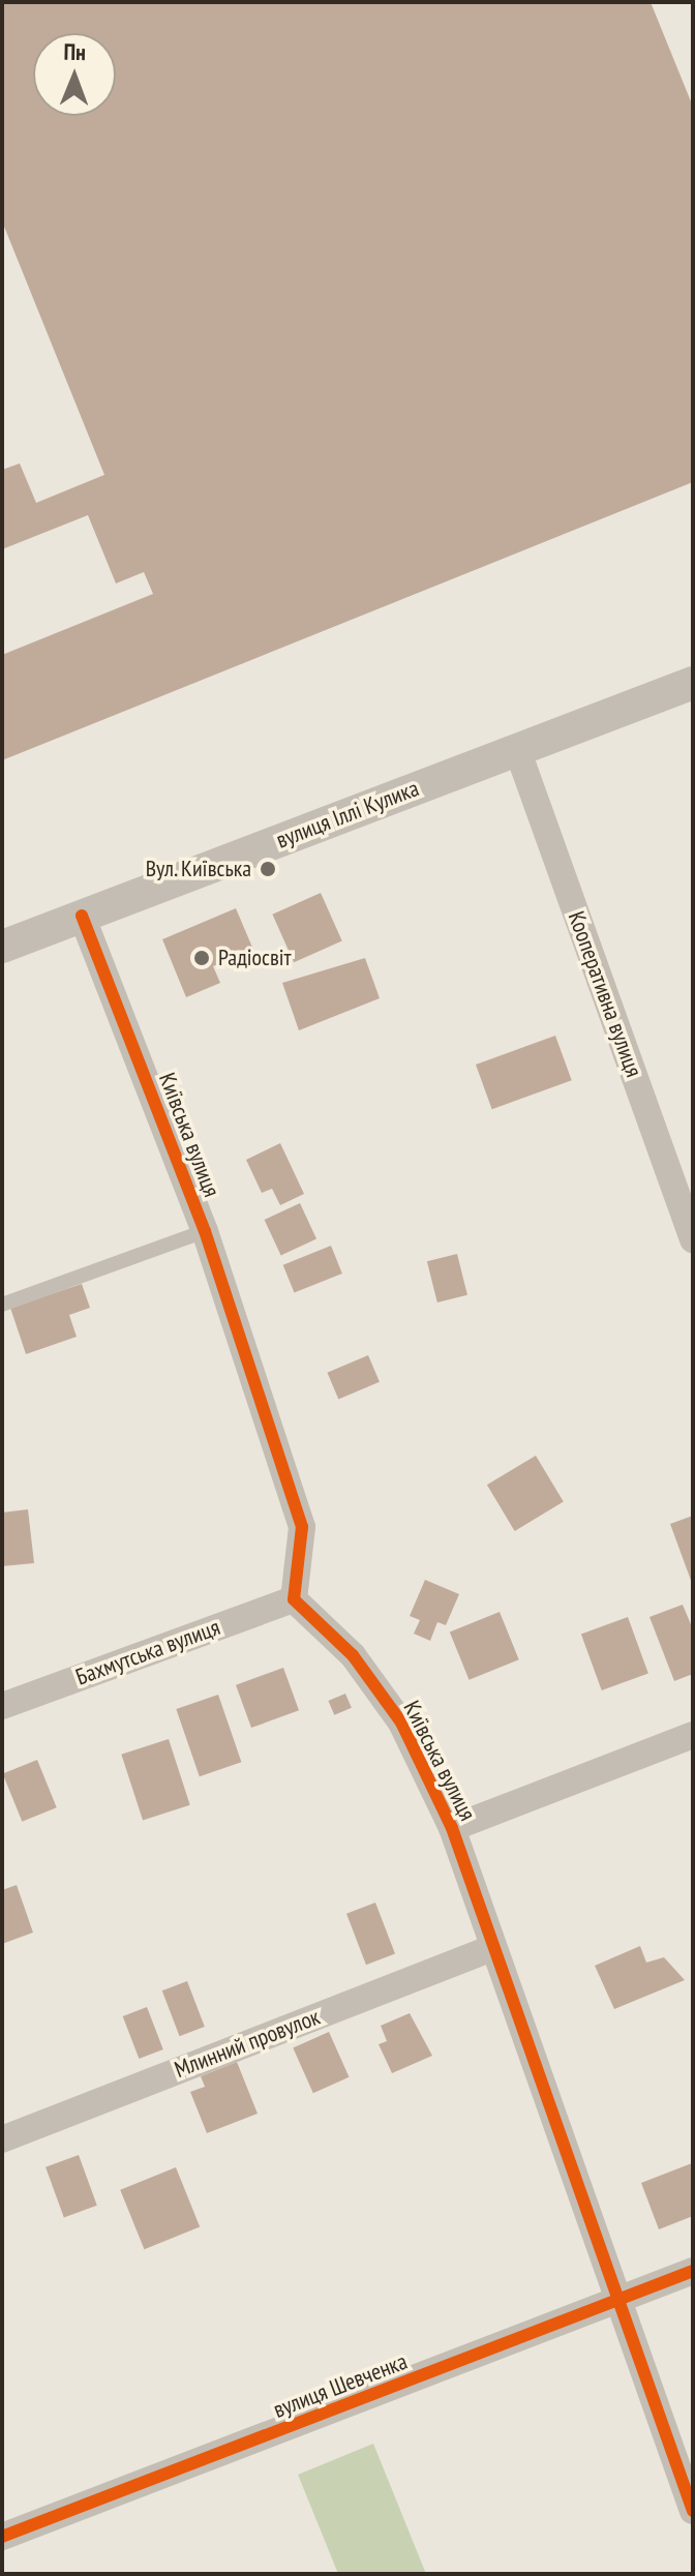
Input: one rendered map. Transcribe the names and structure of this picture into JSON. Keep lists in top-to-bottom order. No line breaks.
{"streets":{"street":["вулиця Іллі Кулика","Кооперативна вулиця","Київська вулиця","Бахмутська вулиця","Млинний провулок","вулиця Шевченка"]},"crossings":[["вулиця Іллі Кулика","Кооперативна вулиця"],["вулиця Іллі Кулика","Київська вулиця"],["Київська вулиця","Бахмутська вулиця"],["Київська вулиця","Млинний провулок"],["Київська вулиця","вулиця Шевченка"]],"places":["Вул. Київська","Радіосвіт"],"north":"top"}
